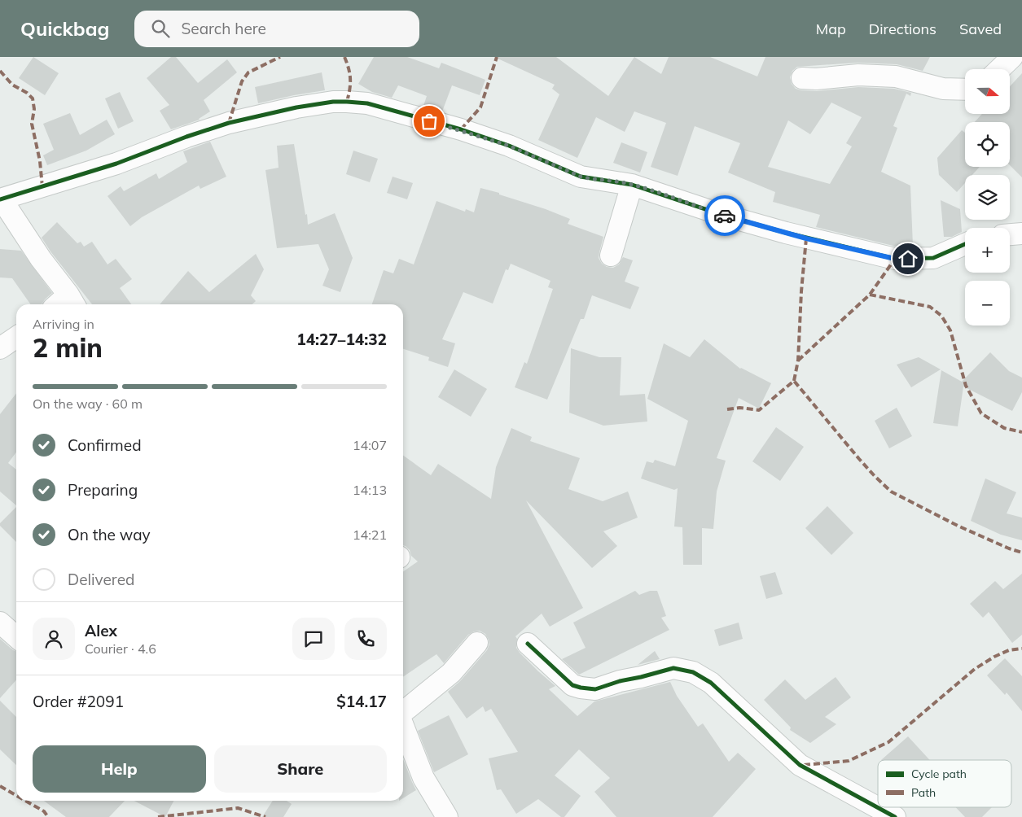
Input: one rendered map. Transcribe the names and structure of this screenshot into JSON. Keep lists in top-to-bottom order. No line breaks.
{"legend":["Cycle path","Path"],"north":"right","page":{"header":"Quickbag","search":"Search here","nav":["Map","Directions","Saved"],"map_buttons":["+","−"],"heading":["2 min","Arriving in","14:27–14:32"],"panel":["Alex","Courier · 4.6","Order #2091","$14.17"],"bar":"On the way · 60 m","list":[["Confirmed","14:07"],["Preparing","14:13"],["On the way","14:21"],"Delivered"],"buttons":["Help","Share"]}}
